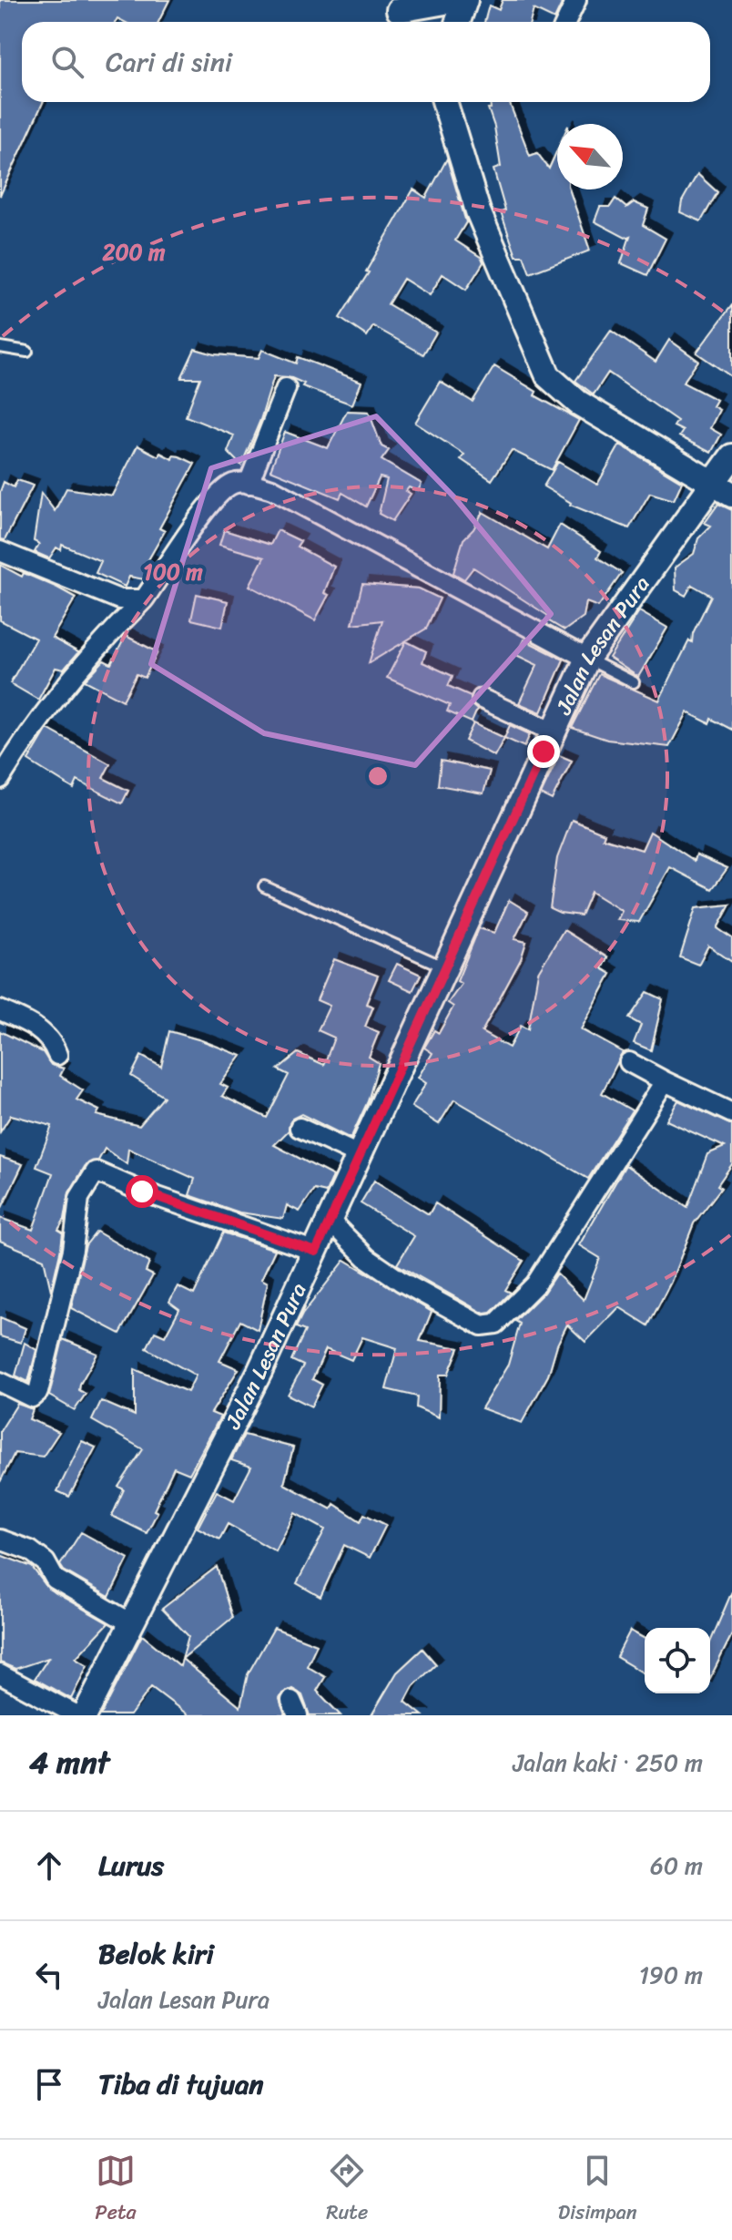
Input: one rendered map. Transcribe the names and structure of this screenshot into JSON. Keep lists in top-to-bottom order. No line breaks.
{"streets":{"street":["Jalan Lesan Pura"]},"north":"top left","page":{"search":"Cari di sini","heading":["4 mnt","Jalan kaki · 250 m"],"list":[["Lurus","60 m"],["Belok kiri","Jalan Lesan Pura","190 m"],"Tiba di tujuan"],"nav":["Peta","Rute","Disimpan"]},"rings":["200 m","100 m"]}
